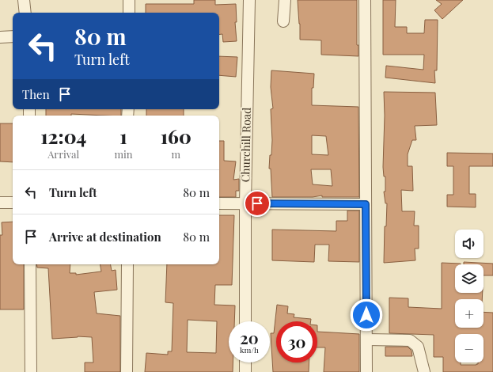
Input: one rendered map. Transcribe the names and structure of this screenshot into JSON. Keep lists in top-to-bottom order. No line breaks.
{"streets":{"street":["Churchill Road"]},"page":{"turn":["80 m","Turn left"],"then":"Then","eta":["12:04","Arrival","1","min","160","m"],"list":[{"name":"Turn left","value":"80 m"},{"name":"Arrive at destination","value":"80 m"}],"map_buttons":["+","−"],"speed":"20 km/h","limit":"30"}}
